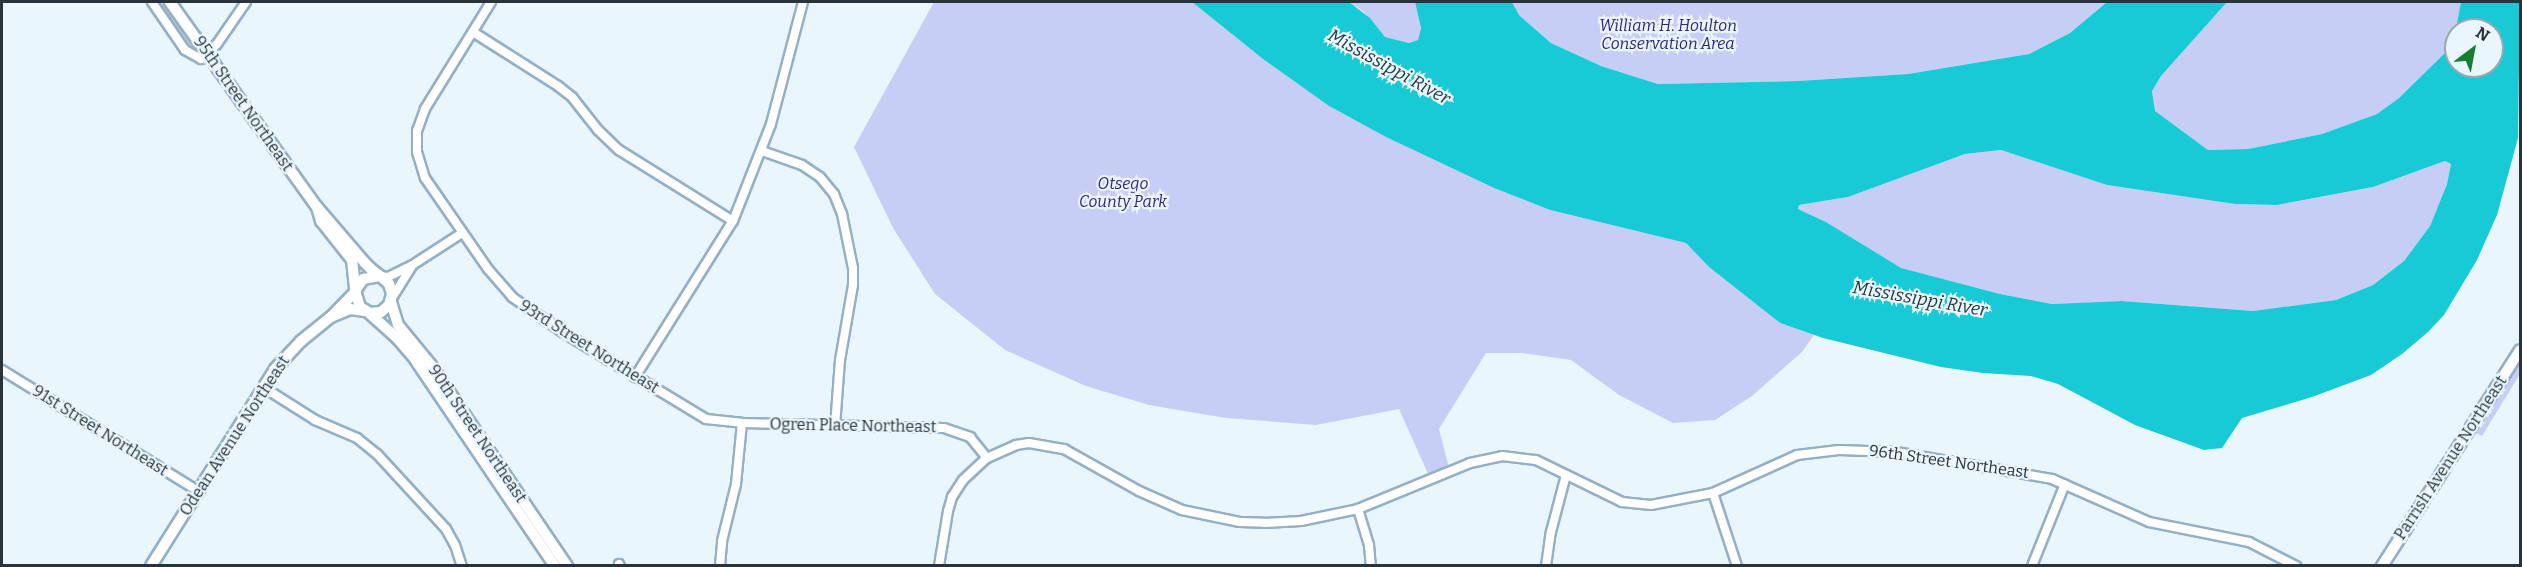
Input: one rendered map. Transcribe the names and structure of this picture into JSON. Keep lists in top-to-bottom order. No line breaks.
{"streets":{"main road":["95th Street Northeast","90th Street Northeast","Odean Avenue Northeast","Parrish Avenue Northeast"],"street":["93rd Street Northeast","Ogren Place Northeast","91st Street Northeast","96th Street Northeast"]},"crossings":[["93rd Street Northeast","Ogren Place Northeast"],["Ogren Place Northeast","96th Street Northeast"],["91st Street Northeast","Odean Avenue Northeast"],["90th Street Northeast","Odean Avenue Northeast"]],"water":["Mississippi River"],"parks":["William H. Houlton Conservation Area","Otsego County Park"],"north":"top right"}
